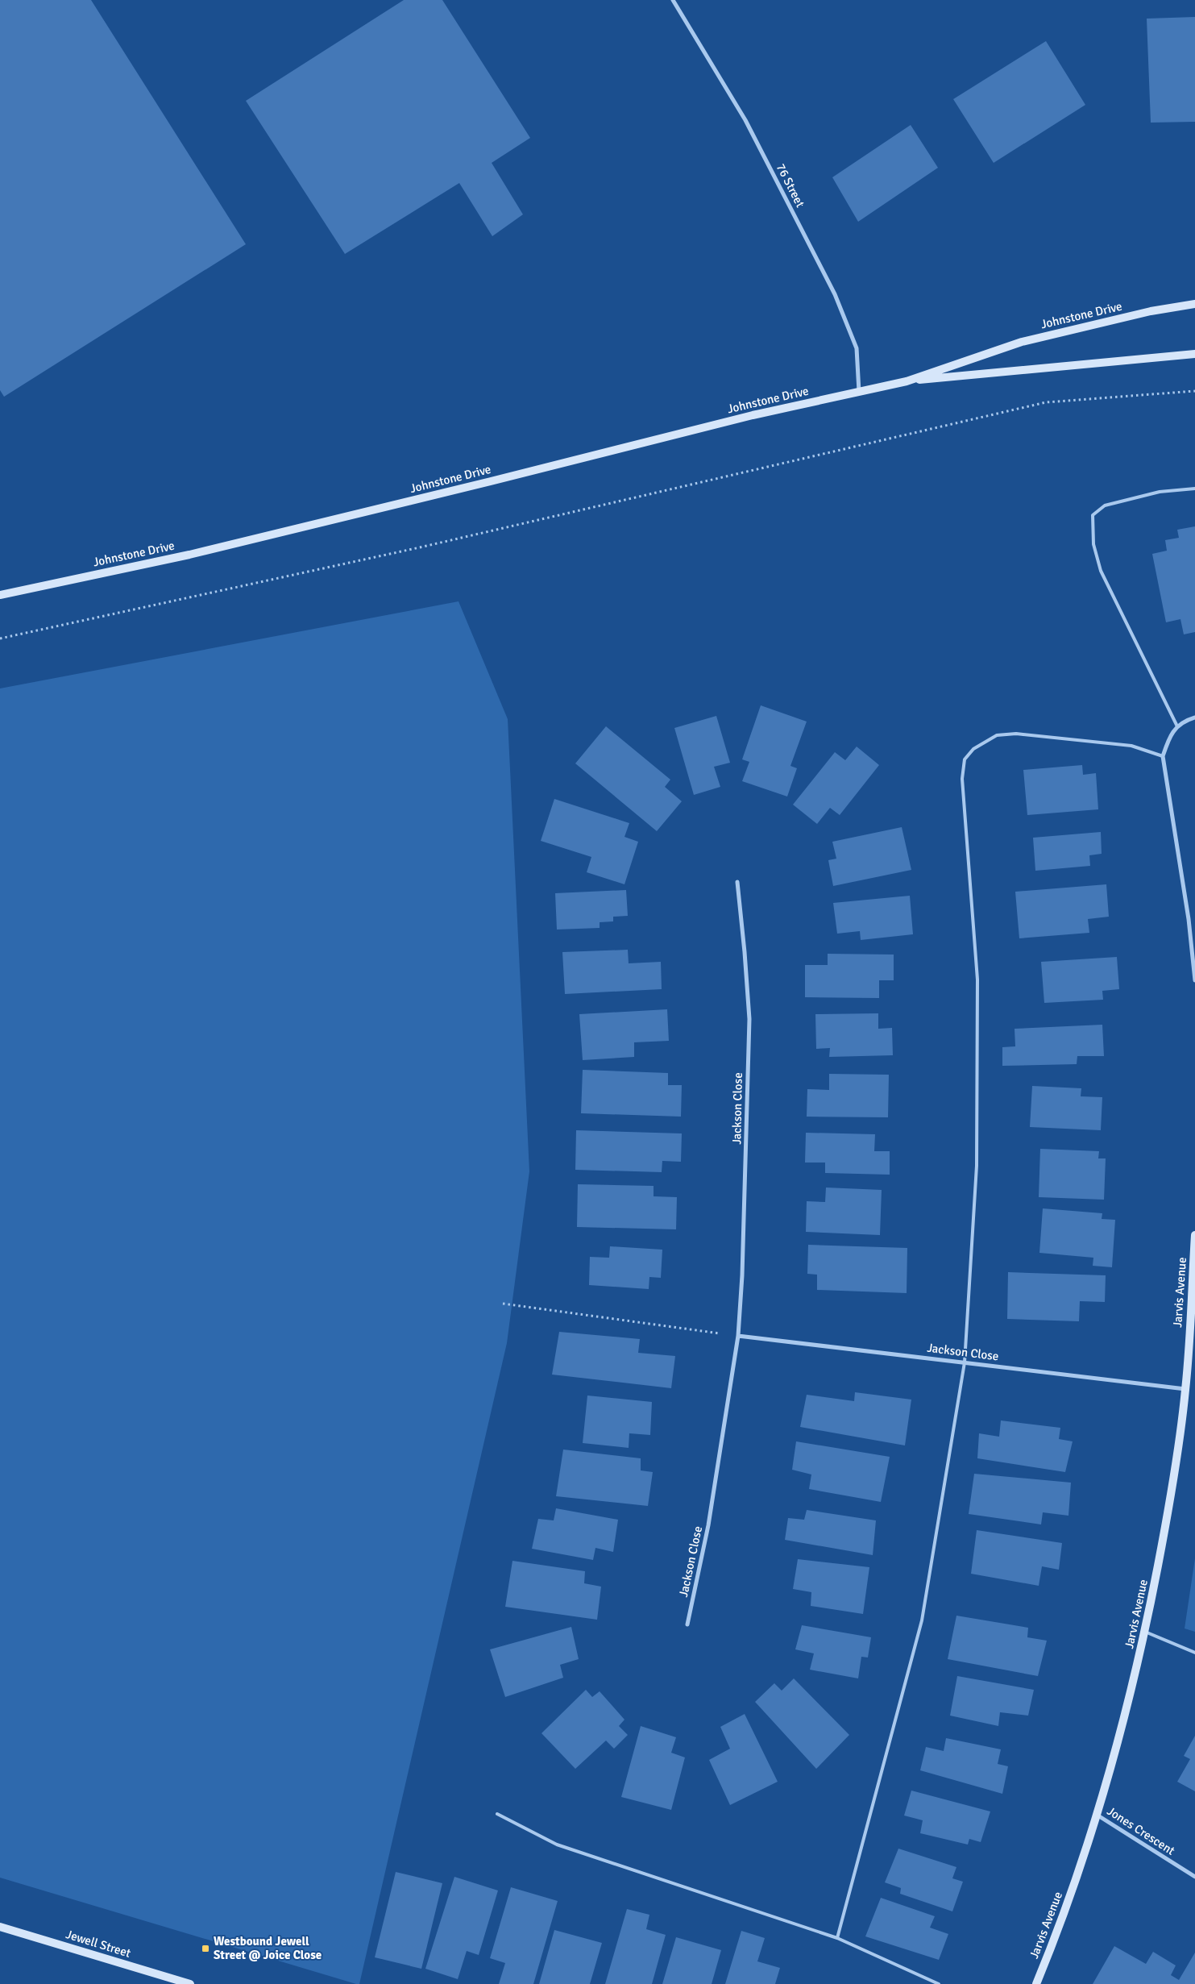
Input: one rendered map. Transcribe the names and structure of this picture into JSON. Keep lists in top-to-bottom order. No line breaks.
{"streets":{"main road":["Johnstone Drive","Jarvis Avenue","Jewell Street"],"street":["76 Street","Jackson Close","Jones Crescent"]},"crossings":[["76 Street","Johnstone Drive"],["Jackson Close","Jarvis Avenue"],["Jarvis Avenue","Jones Crescent"]],"places":{"transit":["Westbound Jewell Street @ Joice Close"]}}
